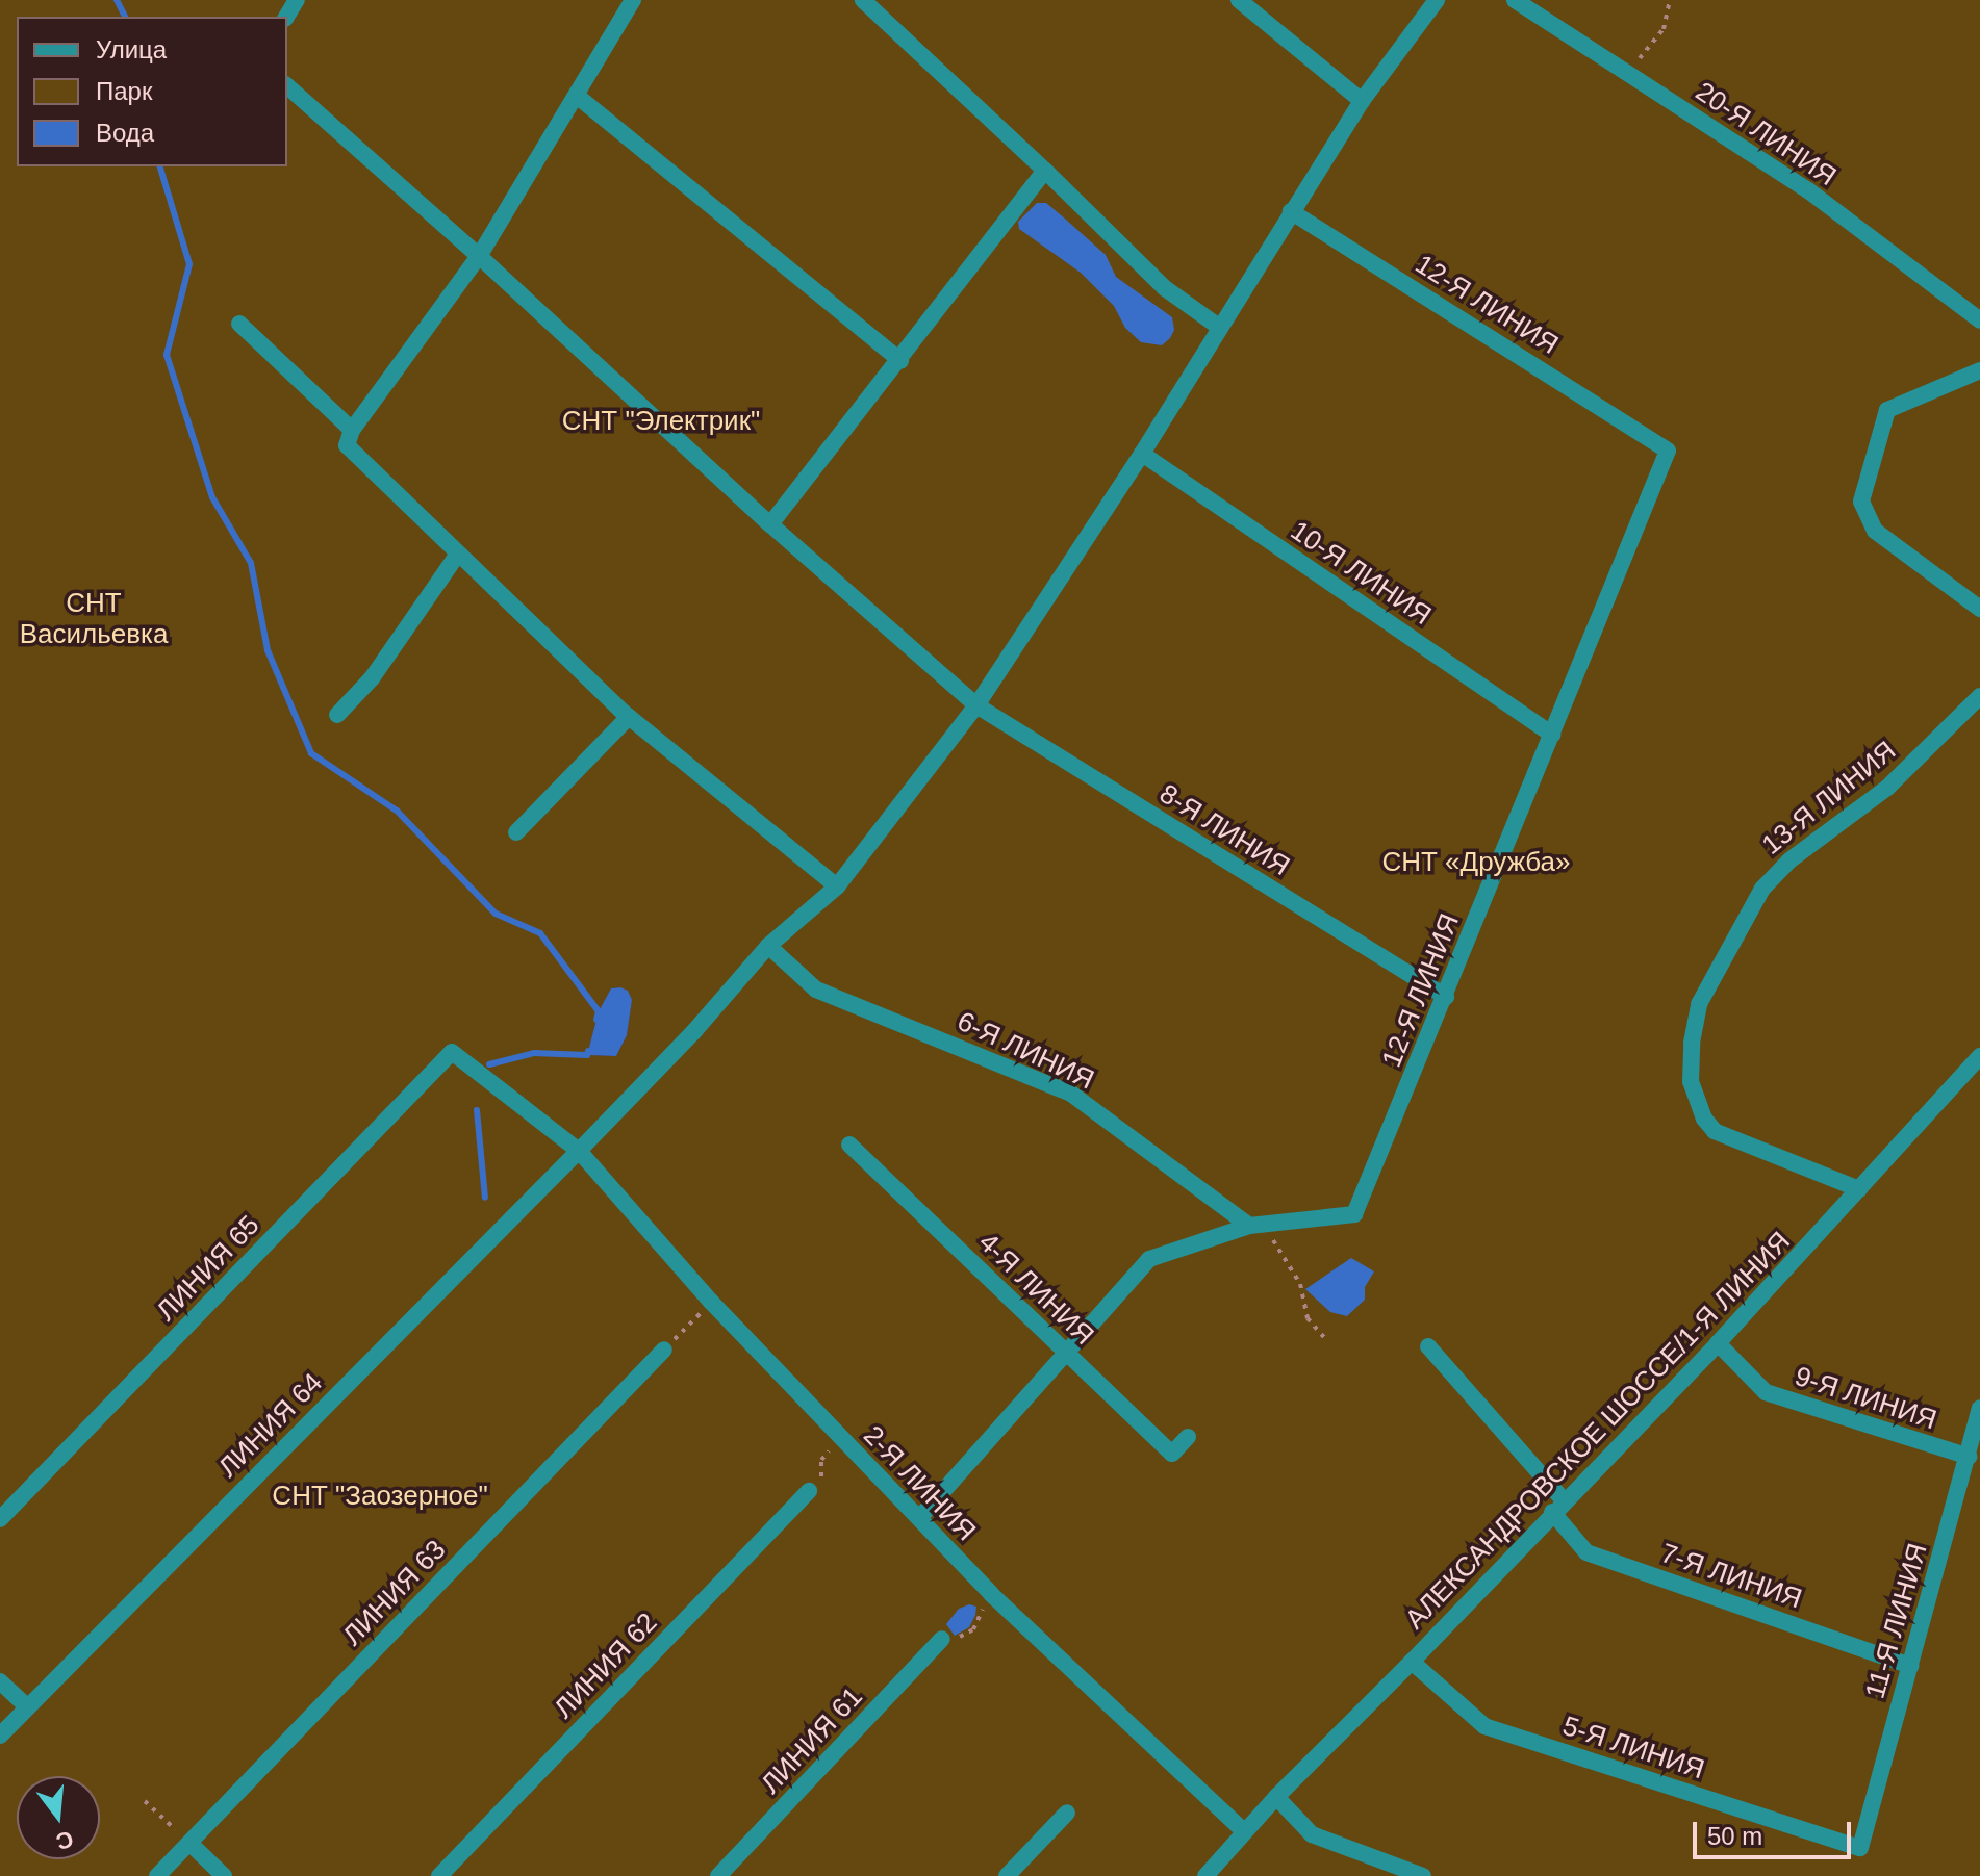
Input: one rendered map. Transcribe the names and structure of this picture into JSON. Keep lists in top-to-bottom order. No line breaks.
{"streets":{"street":["20-Я ЛИНИЯ","12-Я ЛИНИЯ","10-Я ЛИНИЯ","13-Я ЛИНИЯ","8-Я ЛИНИЯ","6-Я ЛИНИЯ","ЛИНИЯ 65","4-Я ЛИНИЯ","9-Я ЛИНИЯ","ЛИНИЯ 64","АЛЕКСАНДРОВСКОЕ ШОССЕ/1-Я ЛИНИЯ","2-Я ЛИНИЯ","7-Я ЛИНИЯ","ЛИНИЯ 63","11-Я ЛИНИЯ","ЛИНИЯ 62","ЛИНИЯ 61","5-Я ЛИНИЯ"]},"crossings":[["12-Я ЛИНИЯ","10-Я ЛИНИЯ"],["12-Я ЛИНИЯ","8-Я ЛИНИЯ"],["12-Я ЛИНИЯ","6-Я ЛИНИЯ"],["12-Я ЛИНИЯ","4-Я ЛИНИЯ"],["12-Я ЛИНИЯ","ЛИНИЯ 64"],["12-Я ЛИНИЯ","2-Я ЛИНИЯ"],["10-Я ЛИНИЯ","ЛИНИЯ 64"],["13-Я ЛИНИЯ","АЛЕКСАНДРОВСКОЕ ШОССЕ/1-Я ЛИНИЯ"],["8-Я ЛИНИЯ","ЛИНИЯ 64"],["6-Я ЛИНИЯ","ЛИНИЯ 64"],["ЛИНИЯ 65","2-Я ЛИНИЯ"],["9-Я ЛИНИЯ","АЛЕКСАНДРОВСКОЕ ШОССЕ/1-Я ЛИНИЯ"],["9-Я ЛИНИЯ","11-Я ЛИНИЯ"],["ЛИНИЯ 64","2-Я ЛИНИЯ"],["АЛЕКСАНДРОВСКОЕ ШОССЕ/1-Я ЛИНИЯ","2-Я ЛИНИЯ"],["АЛЕКСАНДРОВСКОЕ ШОССЕ/1-Я ЛИНИЯ","7-Я ЛИНИЯ"],["АЛЕКСАНДРОВСКОЕ ШОССЕ/1-Я ЛИНИЯ","5-Я ЛИНИЯ"],["7-Я ЛИНИЯ","11-Я ЛИНИЯ"],["11-Я ЛИНИЯ","5-Я ЛИНИЯ"]],"parks":["СНТ \"Электрик\"","СНТ Васильевка","СНТ «Дружба»","СНТ \"Заозерное\""],"legend":["Улица","Парк","Вода"],"scale_bar":"50 m","north":"bottom"}
